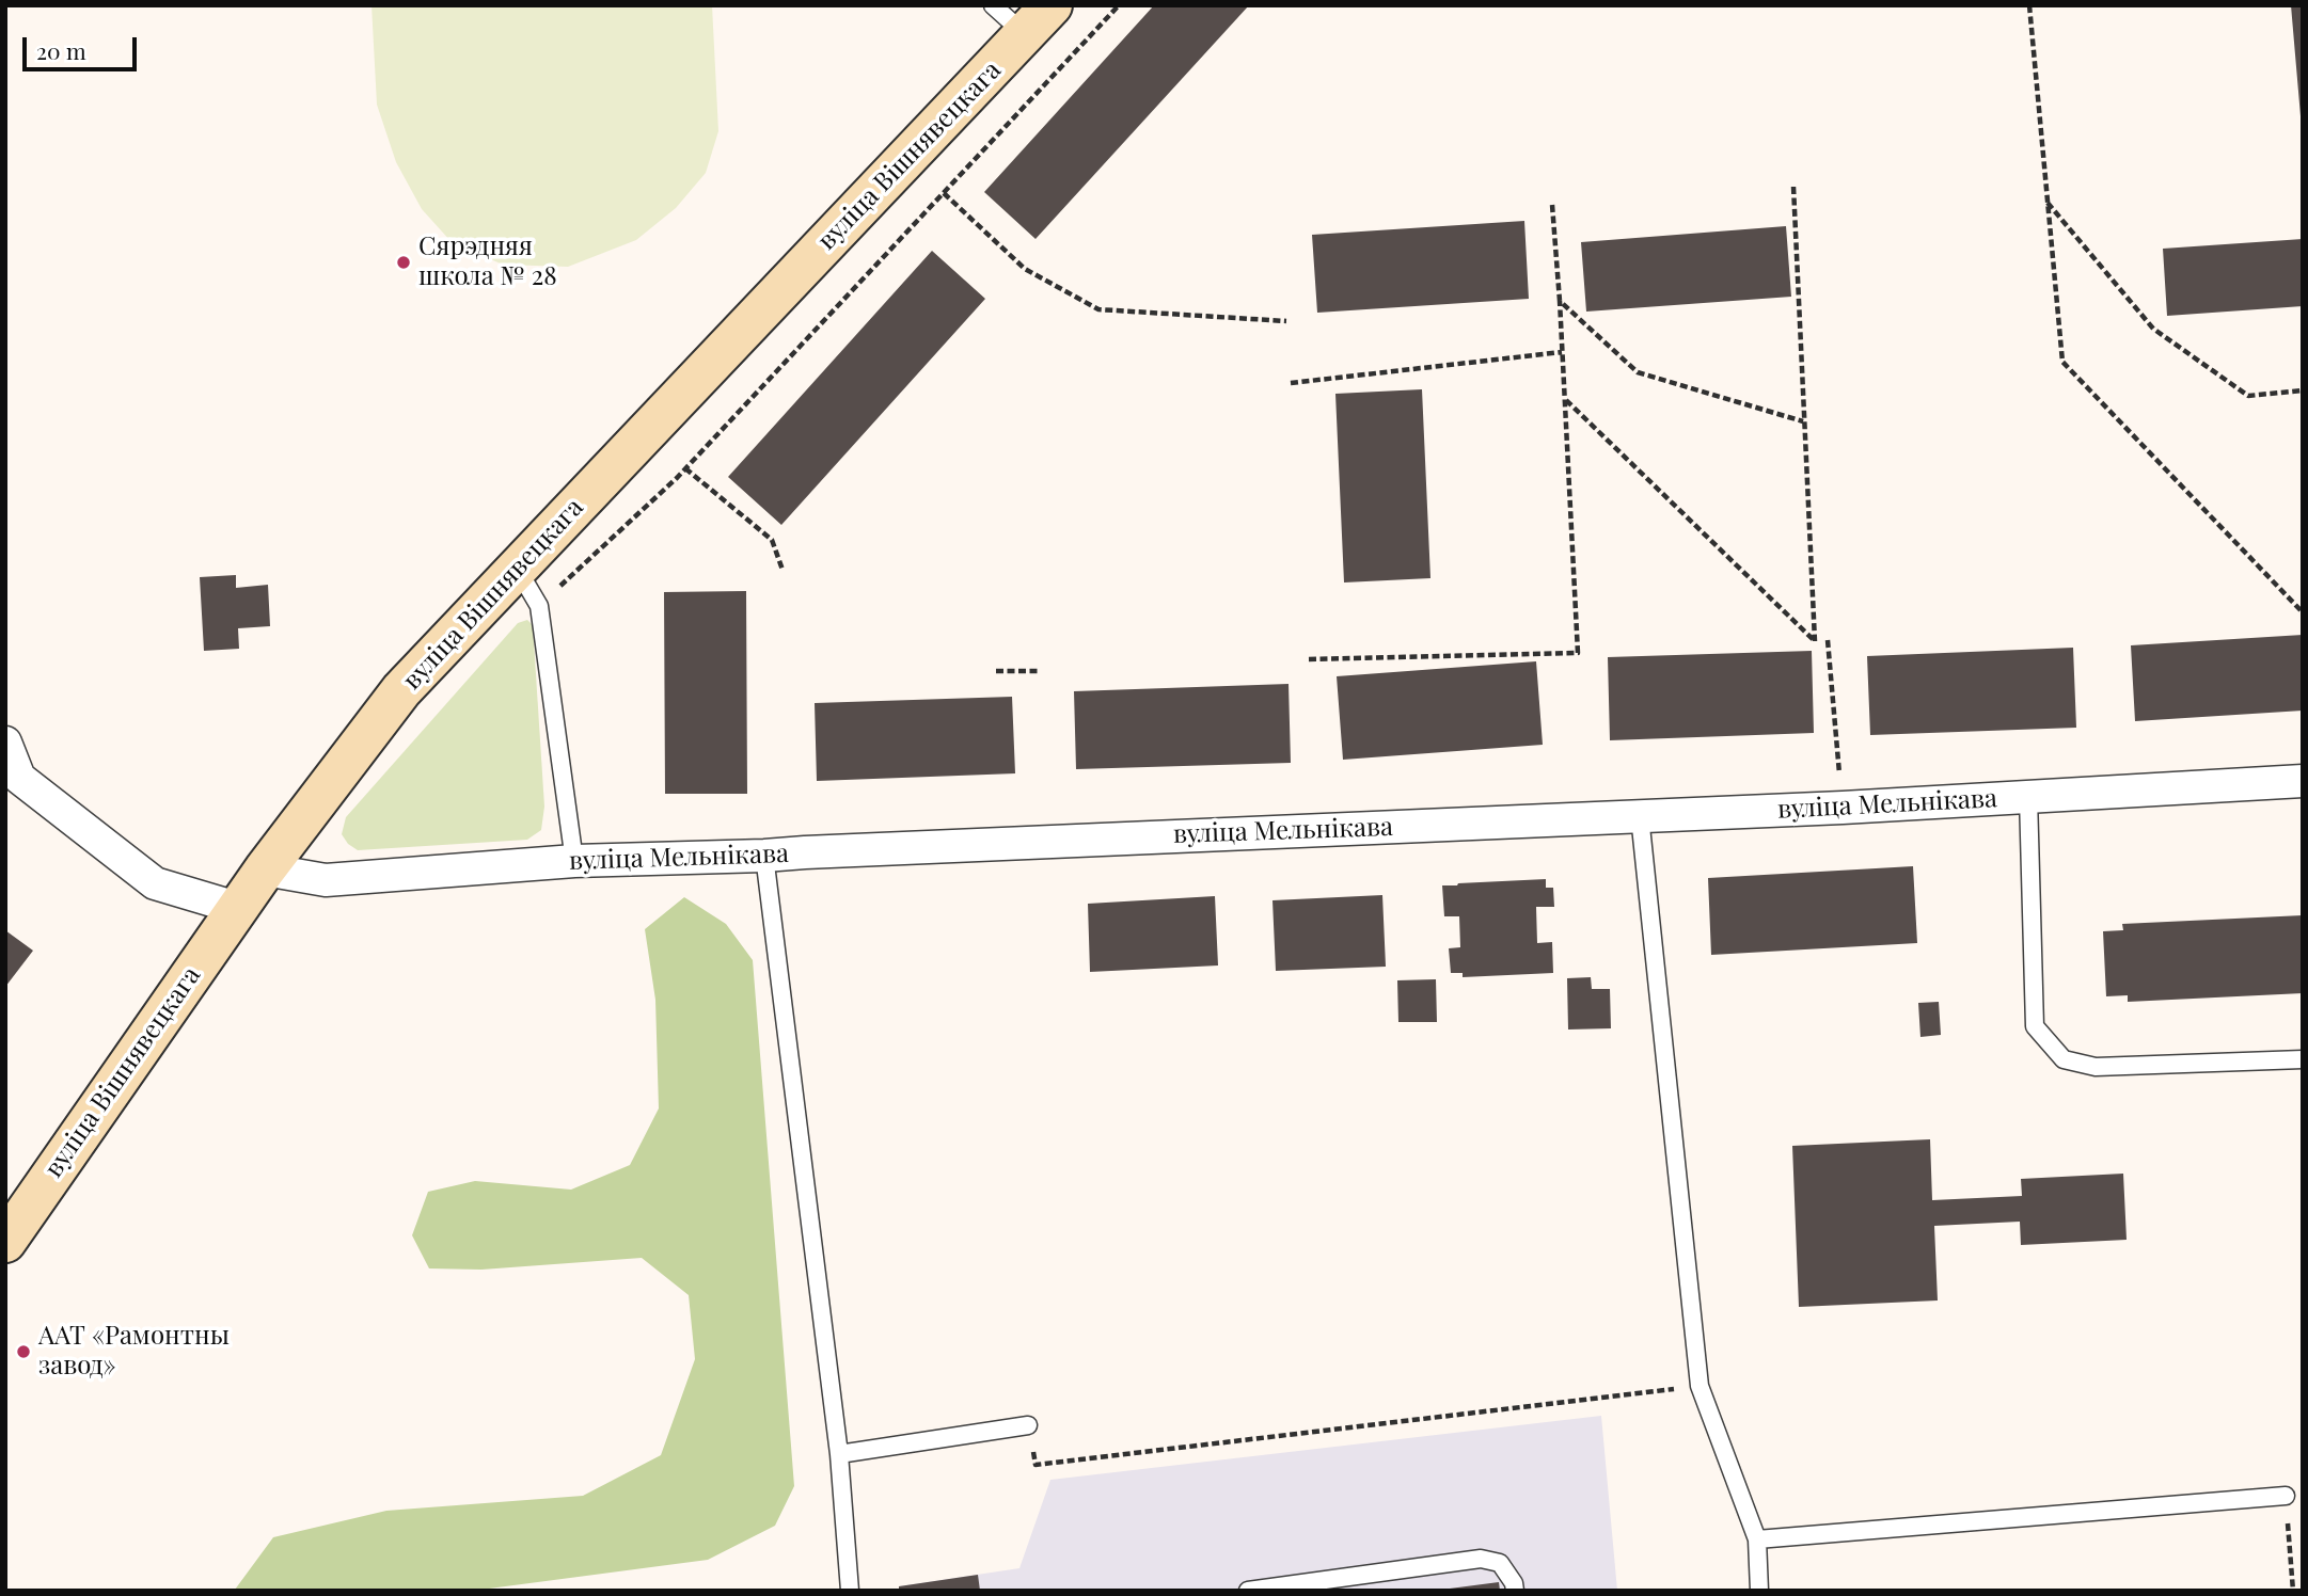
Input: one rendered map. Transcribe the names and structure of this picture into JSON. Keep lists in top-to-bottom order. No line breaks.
{"streets":{"main road":["вуліца Вішнявецкага"],"street":["вуліца Мельнікава"]},"crossings":[["вуліца Вішнявецкага","вуліца Мельнікава"]],"places":["Сярэдняя школа № 28","ААТ «Рамонтны завод»"],"scale_bar":"20 m"}
